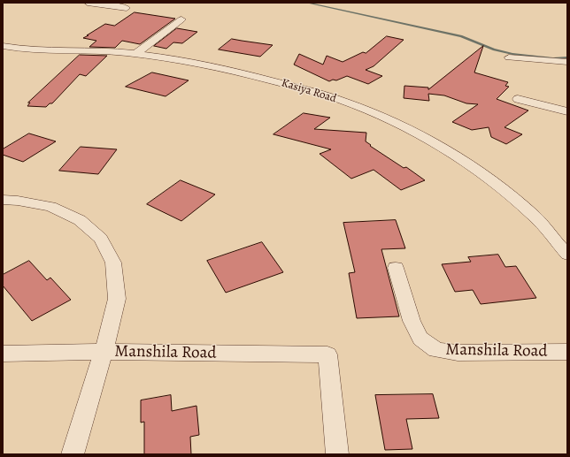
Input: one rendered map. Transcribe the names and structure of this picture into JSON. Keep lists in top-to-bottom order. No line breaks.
{"streets":{"street":["Kasiya Road","Manshila Road"]}}
